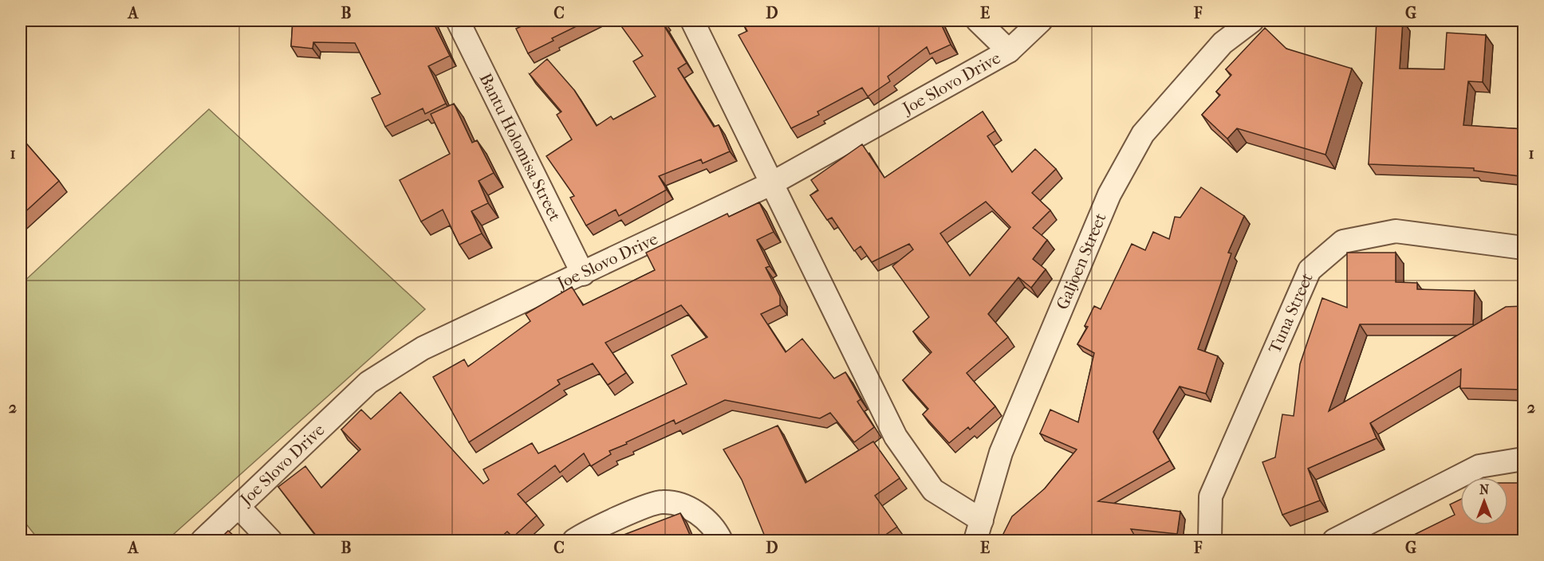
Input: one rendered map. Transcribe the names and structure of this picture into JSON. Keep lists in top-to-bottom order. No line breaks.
{"streets":{"street":["Joe Slovo Drive","Bantu Holomisa Street","Galjoen Street","Tuna Street"]},"crossings":[["Joe Slovo Drive","Bantu Holomisa Street"]],"north":"top","grid":{"columns":["A","B","C","D","E","F","G"],"rows":["1","2"]}}
